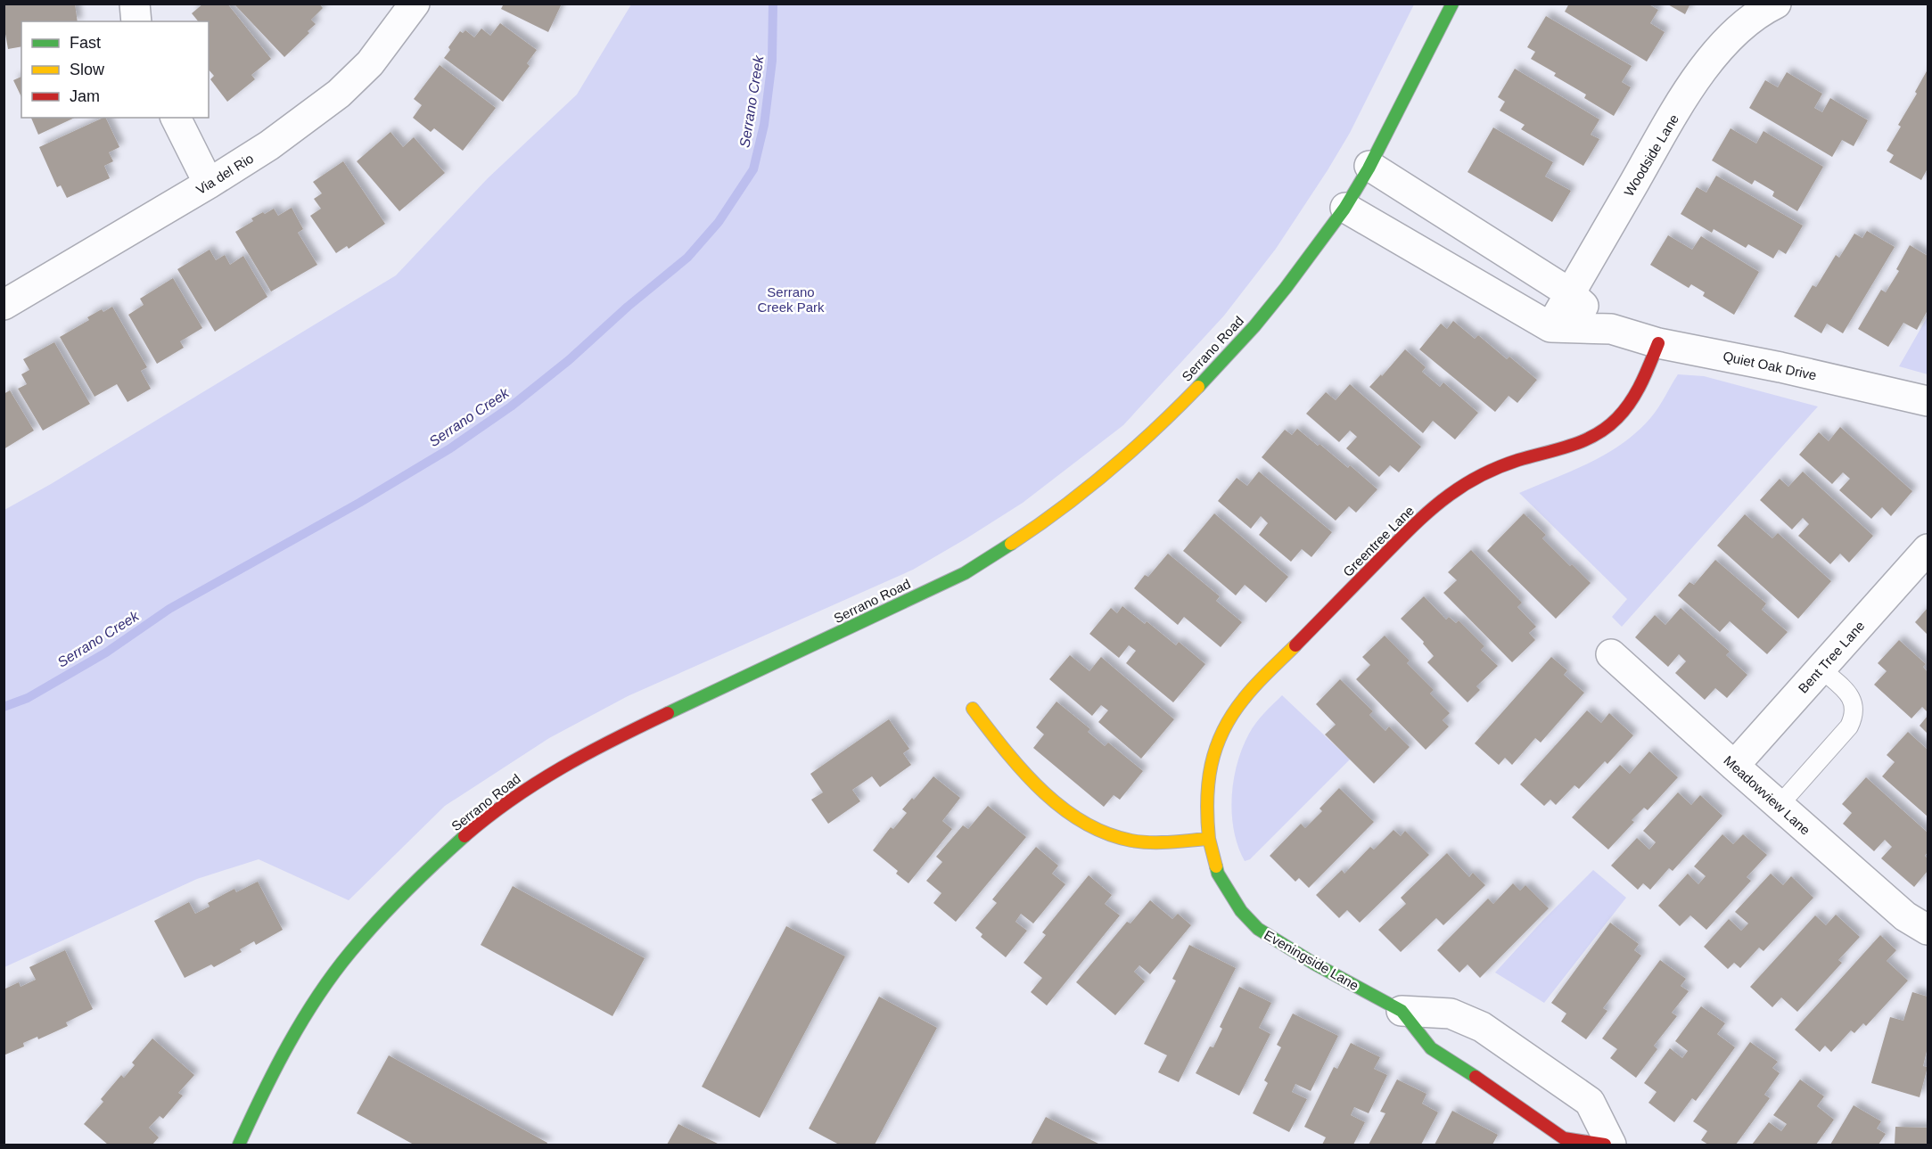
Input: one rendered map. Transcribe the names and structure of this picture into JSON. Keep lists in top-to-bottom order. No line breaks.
{"streets":{"street":["Woodside Lane","Via del Rio","Serrano Road","Quiet Oak Drive","Greentree Lane","Bent Tree Lane","Meadowview Lane","Eveningside Lane"]},"crossings":[["Woodside Lane","Quiet Oak Drive"],["Serrano Road","Quiet Oak Drive"],["Quiet Oak Drive","Greentree Lane"],["Greentree Lane","Eveningside Lane"],["Bent Tree Lane","Meadowview Lane"]],"water":["Serrano Creek"],"parks":["Serrano Creek Park"],"legend":["Fast","Slow","Jam"]}
